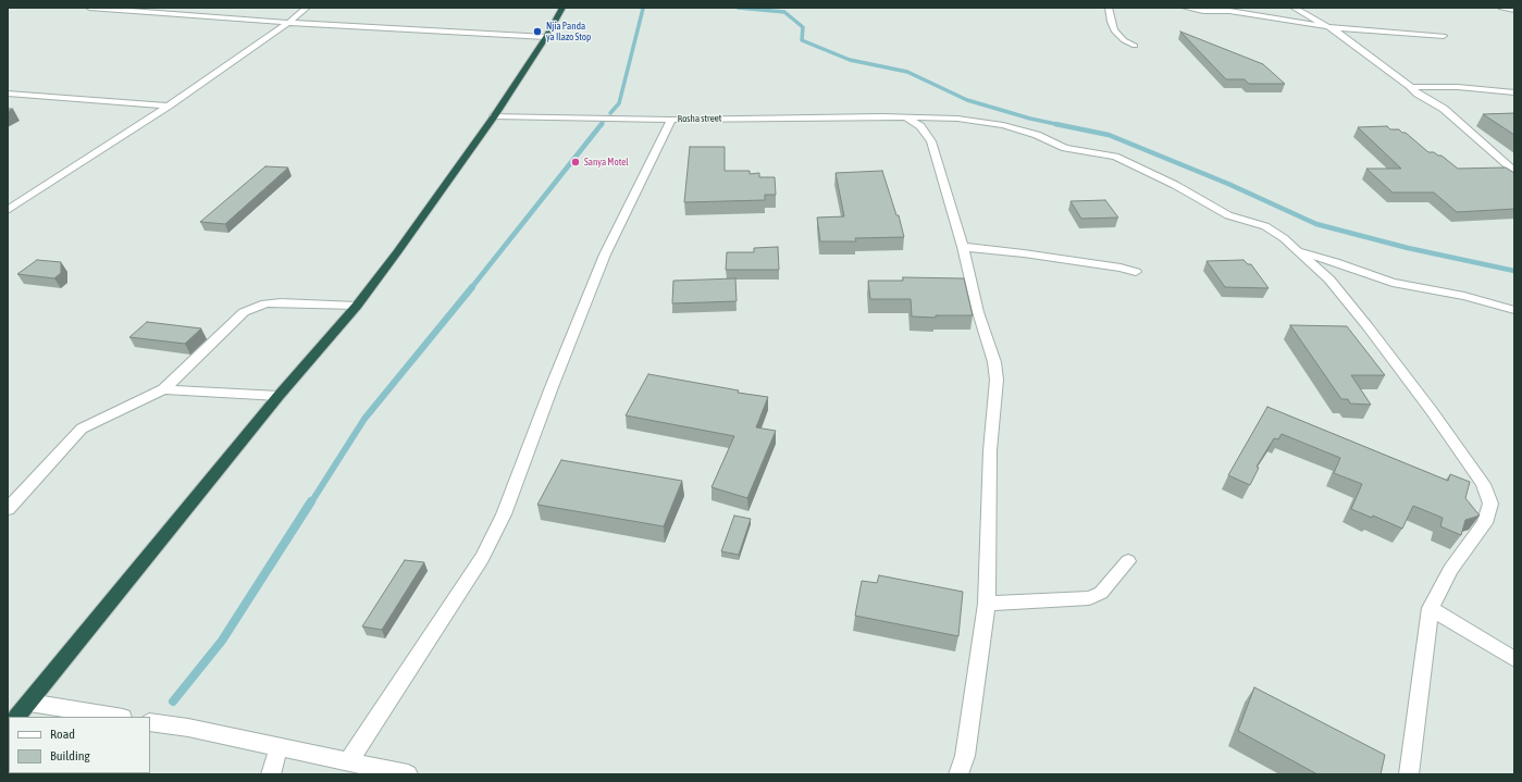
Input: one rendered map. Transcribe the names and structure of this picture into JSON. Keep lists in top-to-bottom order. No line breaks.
{"streets":{"street":["Rosha street"]},"places":["Njia Panda ya Ilazo Stop","Sanya Motel"],"legend":["Road","Building"]}
